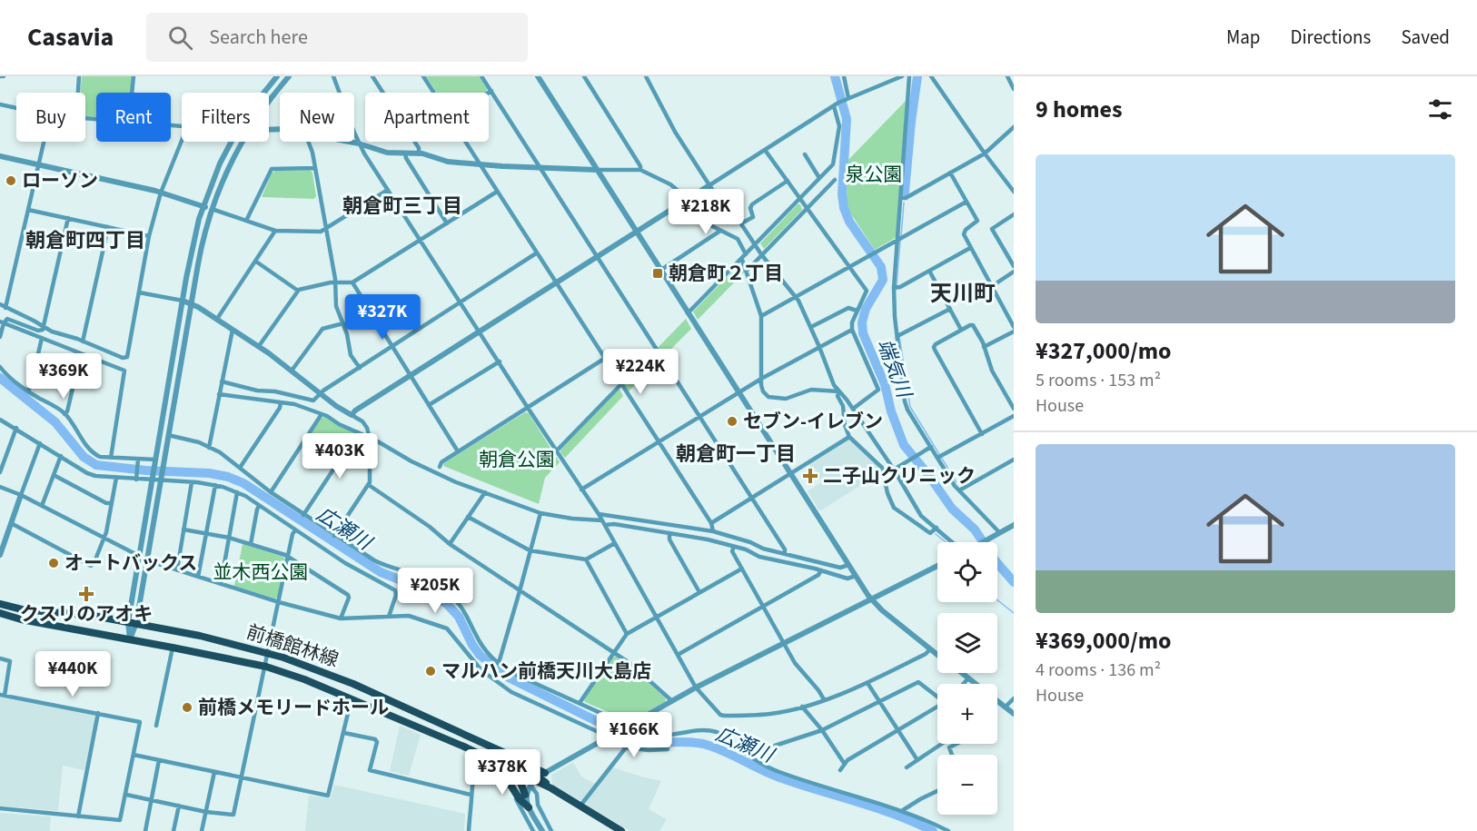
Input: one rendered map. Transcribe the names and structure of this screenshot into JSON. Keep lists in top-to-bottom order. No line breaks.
{"streets":{"main road":["前橋館林線"]},"districts":["朝倉町三丁目","朝倉町四丁目","天川町","朝倉町一丁目"],"water":["端気川","広瀬川"],"parks":["泉公園","朝倉公園","並木西公園"],"places":{"other":["ローソン","セブン-イレブン","オートバックス","マルハン前橋天川大島店","前橋メモリードホール"],"transit":["朝倉町２丁目"],"health":["二子山クリニック","クスリのアオキ"]},"page":{"header":"Casavia","search":"Search here","nav":["Map","Directions","Saved"],"heading":"9 homes","chip":["Buy","Rent","Filters","New","Apartment"],"list":[{"name":"¥327,000/mo","note":"5 rooms · 153 m² · House"},{"name":"¥369,000/mo","note":"4 rooms · 136 m² · House"}],"price":["¥218K","¥327K","¥224K","¥369K","¥403K","¥205K","¥440K","¥166K","¥378K"],"map_buttons":["+","−"]}}
